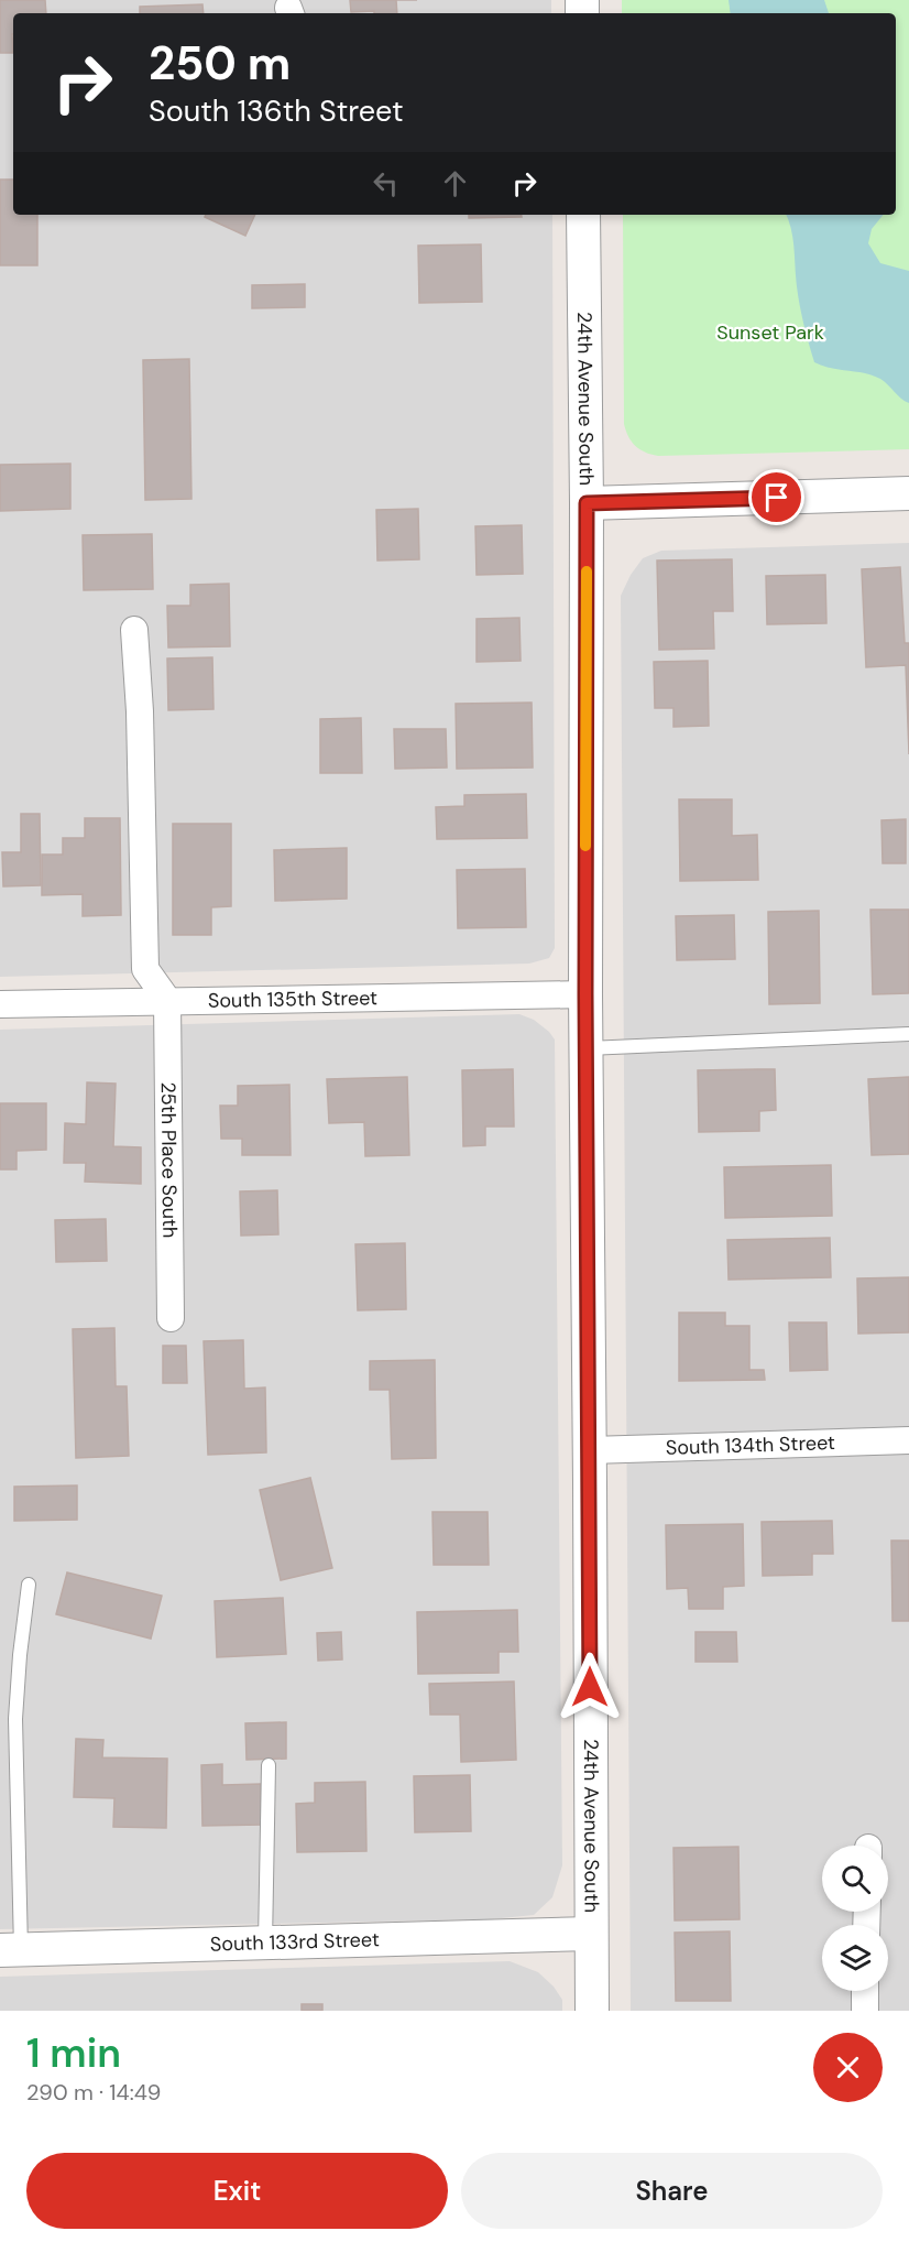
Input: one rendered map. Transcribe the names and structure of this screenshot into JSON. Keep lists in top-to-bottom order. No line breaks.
{"streets":{"street":["24th Avenue South","South 135th Street","25th Place South","South 134th Street","South 133rd Street"]},"crossings":[["24th Avenue South","South 135th Street"],["24th Avenue South","South 134th Street"],["24th Avenue South","South 133rd Street"],["South 135th Street","25th Place South"]],"parks":["Sunset Park"],"page":{"turn":["250 m","South 136th Street"],"heading":["1 min","290 m · 14:49"],"buttons":["Exit","Share"]}}
